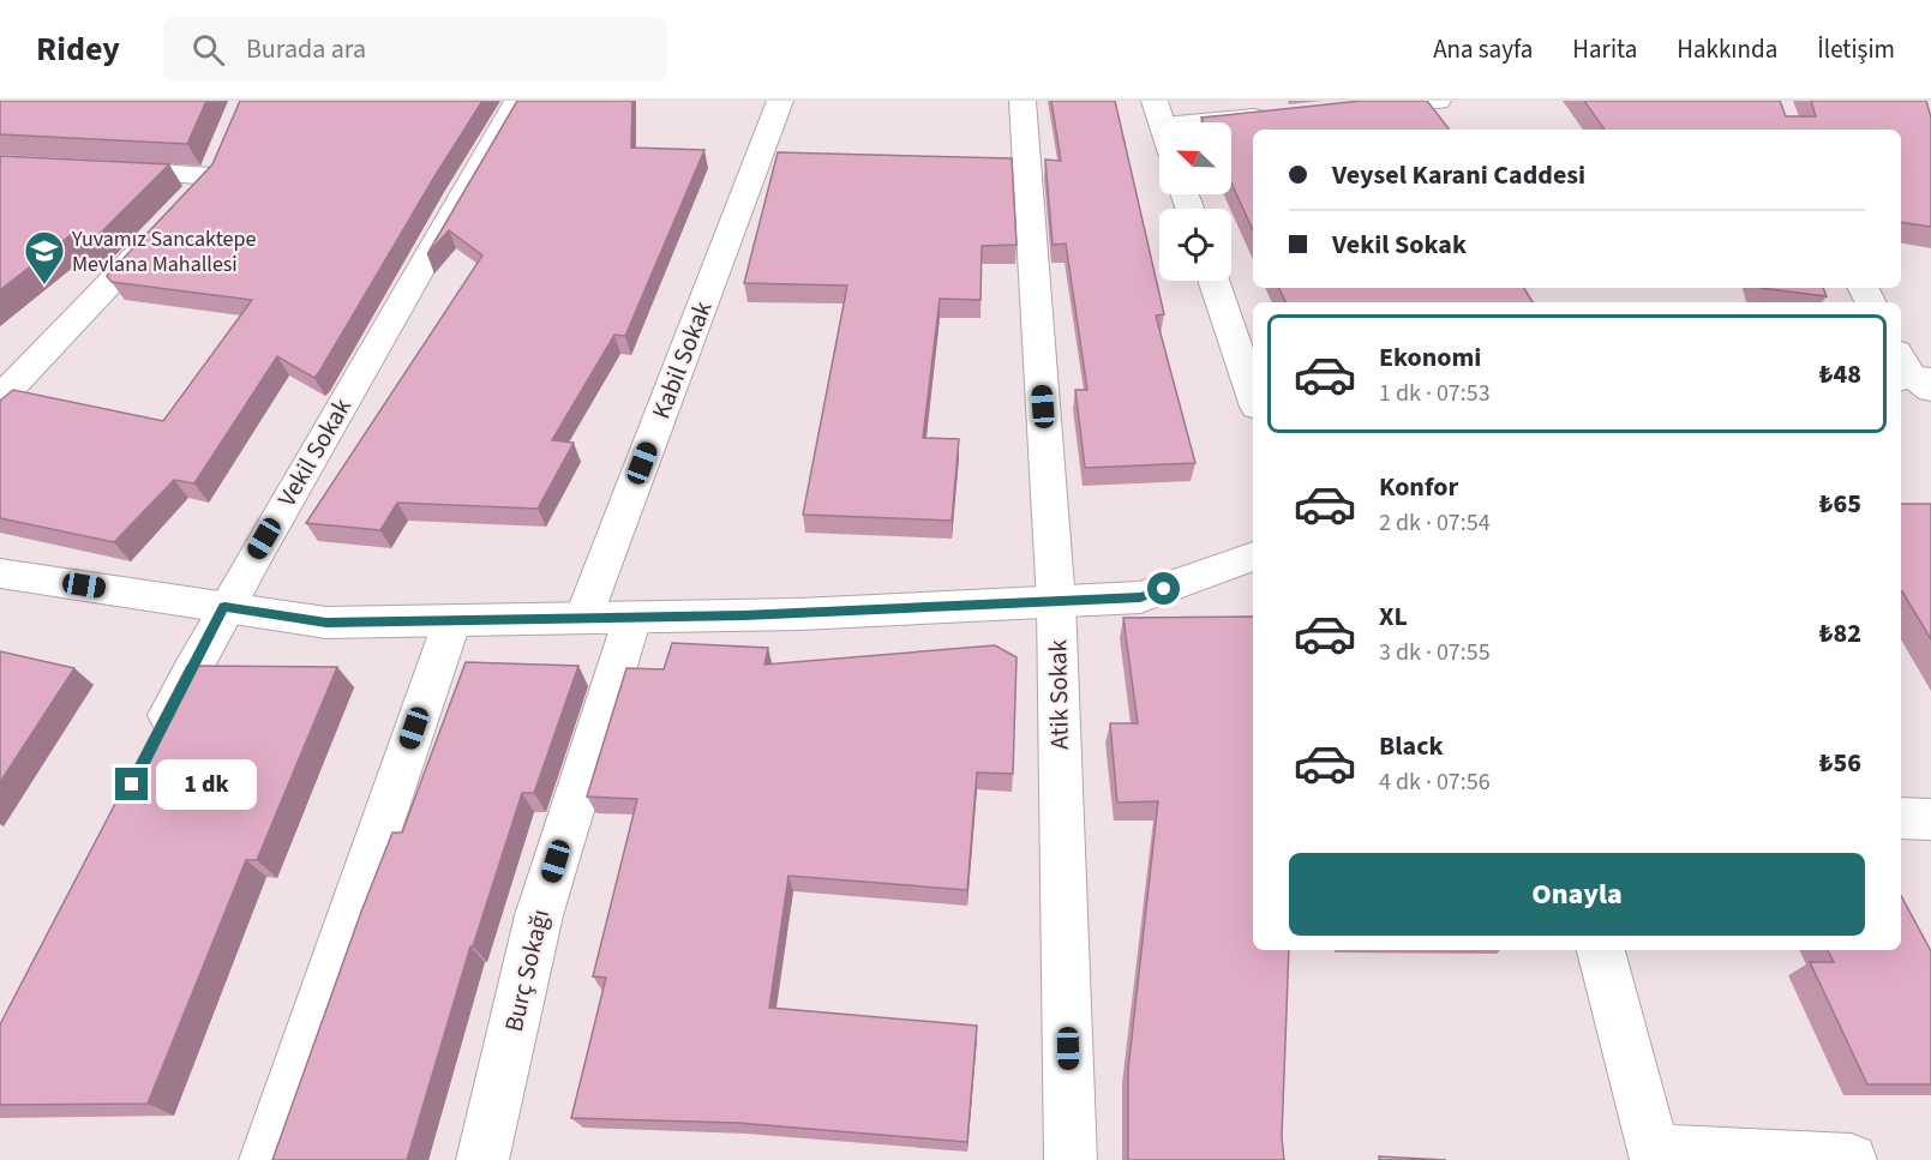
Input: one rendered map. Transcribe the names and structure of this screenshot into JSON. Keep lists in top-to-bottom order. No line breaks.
{"streets":{"street":["Kabil Sokak","Vekil Sokak","Atik Sokak","Burç Sokağı"]},"places":{"school or university":["Yuvamız Sancaktepe Mevlana Mahallesi"]},"north":"top left","page":{"header":"Ridey","search":"Burada ara","nav":["Ana sayfa","Harita","Hakkında","İletişim"],"banner":["Veysel Karani Caddesi","Vekil Sokak"],"list":[{"name":"Ekonomi","note":"1 dk · 07:53","value":"₺48"},{"name":"Konfor","note":"2 dk · 07:54","value":"₺65"},{"name":"XL","note":"3 dk · 07:55","value":"₺82"},{"name":"Black","note":"4 dk · 07:56","value":"₺56"}],"bubble":"1 dk","buttons":"Onayla"}}
